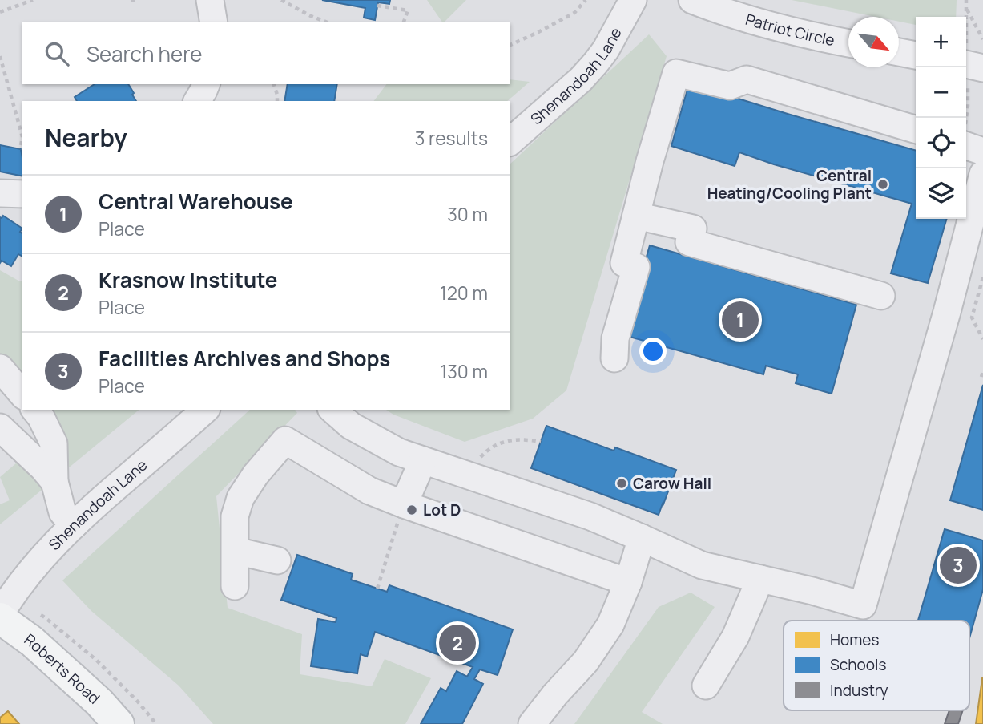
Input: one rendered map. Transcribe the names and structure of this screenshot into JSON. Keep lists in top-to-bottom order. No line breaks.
{"streets":{"main road":["Roberts Road"],"street":["Patriot Circle","Shenandoah Lane"]},"places":["Central Heating/Cooling Plant","Carow Hall","Lot D"],"legend":["Homes","Schools","Industry"],"north":"bottom right","page":{"map_buttons":["+","−"],"search":"Search here","heading":["Nearby","3 results"],"list":[{"mark":"1","name":"Central Warehouse","note":"Place","value":"30 m"},{"mark":"2","name":"Krasnow Institute","note":"Place","value":"120 m"},{"mark":"3","name":"Facilities Archives and Shops","note":"Place","value":"130 m"}],"pins":["1","3","2"]}}
